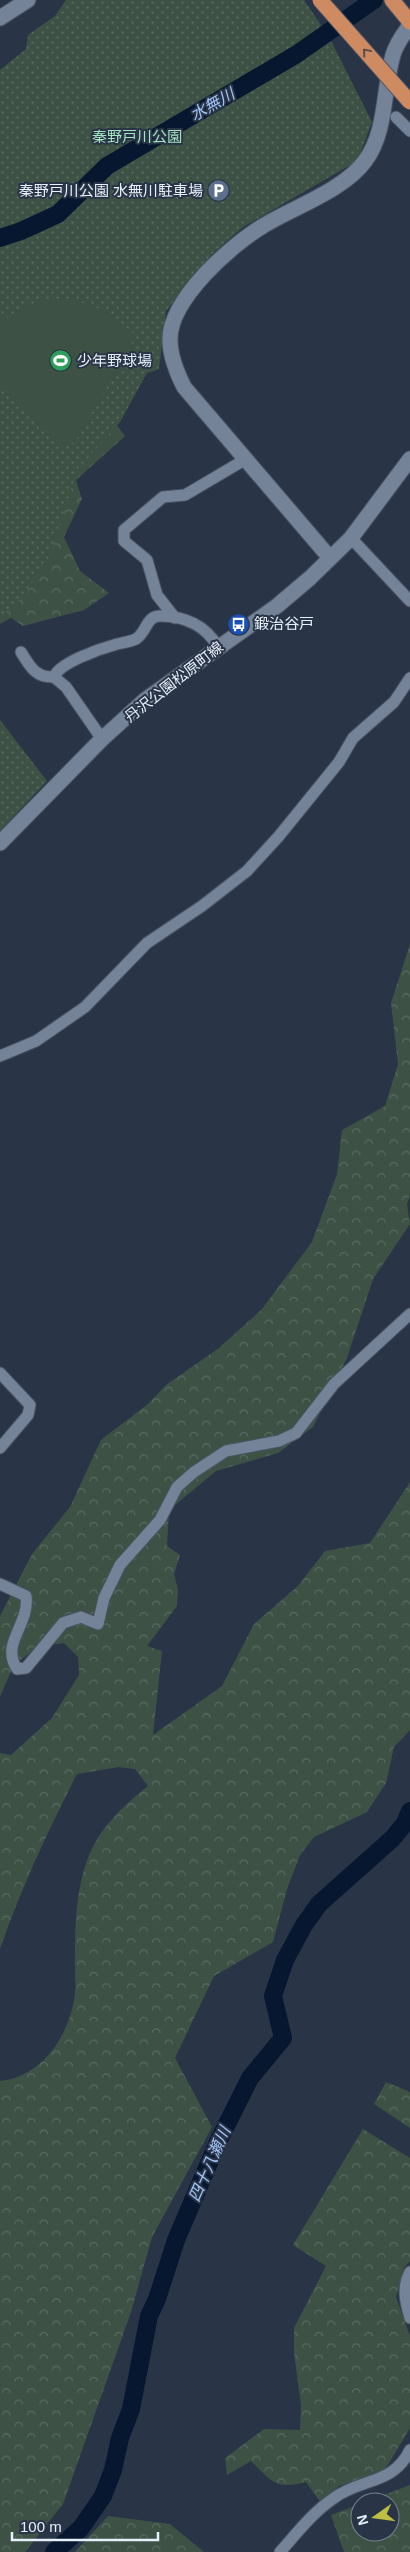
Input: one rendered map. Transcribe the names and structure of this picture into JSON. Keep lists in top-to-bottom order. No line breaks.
{"streets":{"street":["丹沢公園松原町線"]},"water":["水無川","四十八瀬川"],"parks":["秦野戸川公園"],"places":{"parking":["秦野戸川公園 水無川駐車場"],"sports":["少年野球場"],"bus stop":["鍛治谷戸"]},"scale_bar":"100 m","north":"left"}
